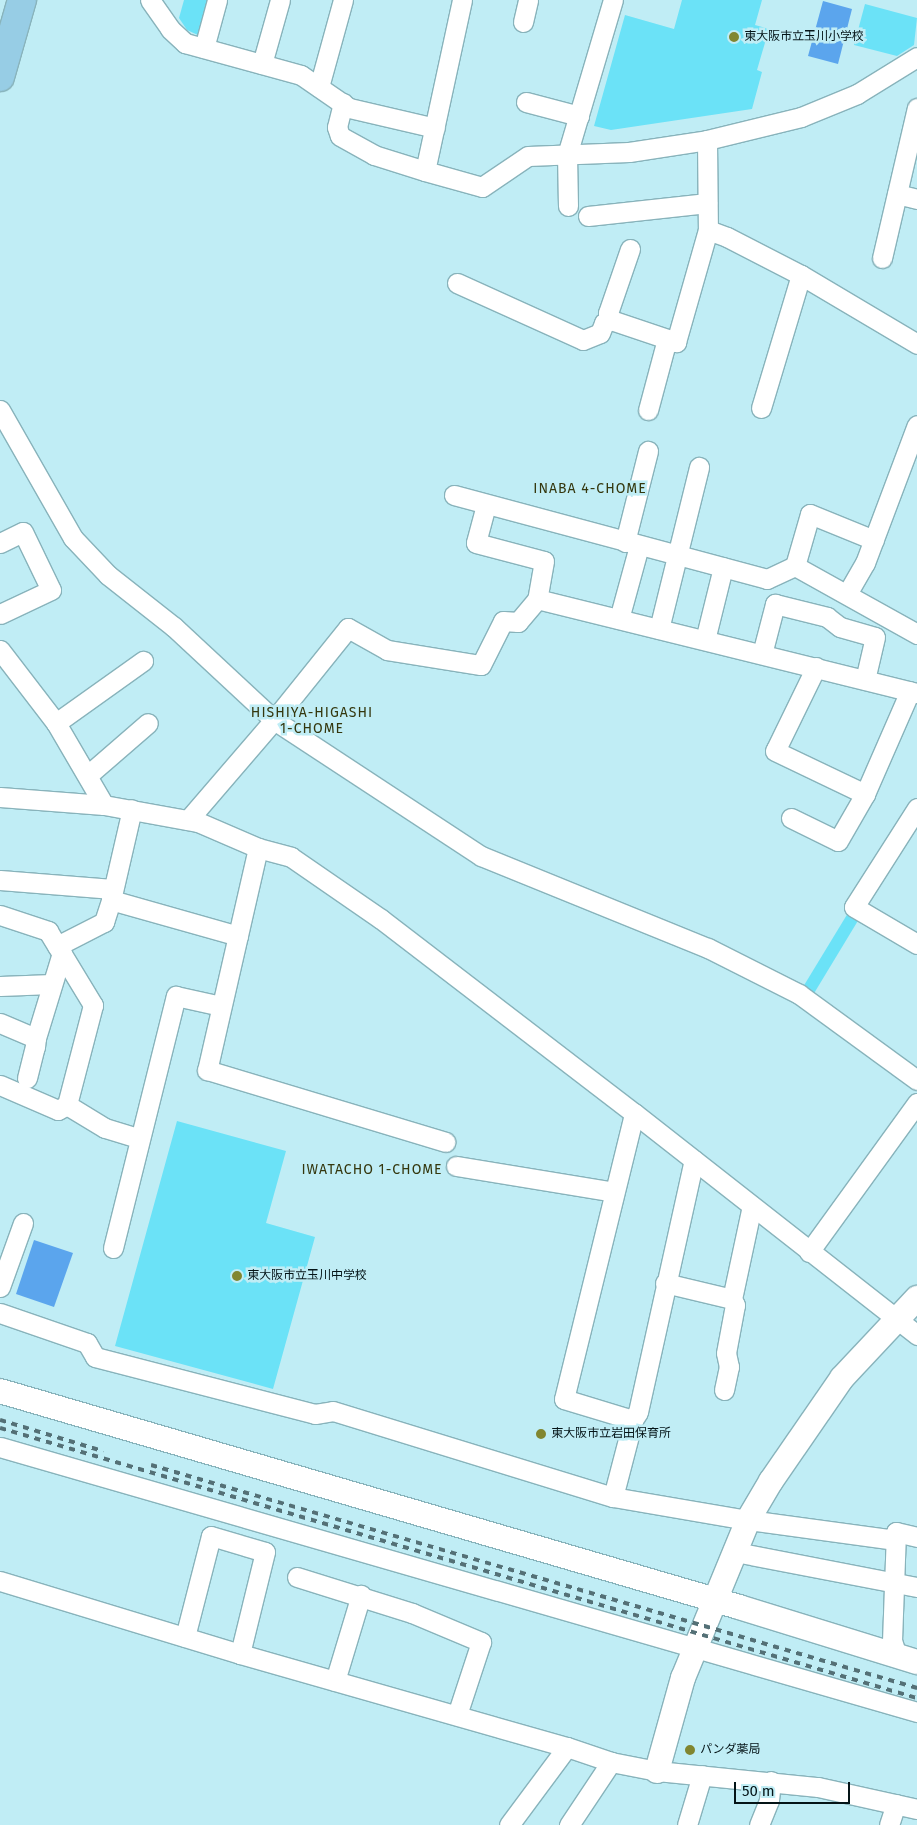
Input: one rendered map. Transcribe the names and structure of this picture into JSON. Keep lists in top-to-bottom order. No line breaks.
{"districts":["INABA 4-CHOME","HISHIYA-HIGASHI 1-CHOME","IWATACHO 1-CHOME"],"places":["東大阪市立玉川小学校","東大阪市立玉川中学校","東大阪市立岩田保育所","パンダ薬局"],"scale_bar":"50 m"}
